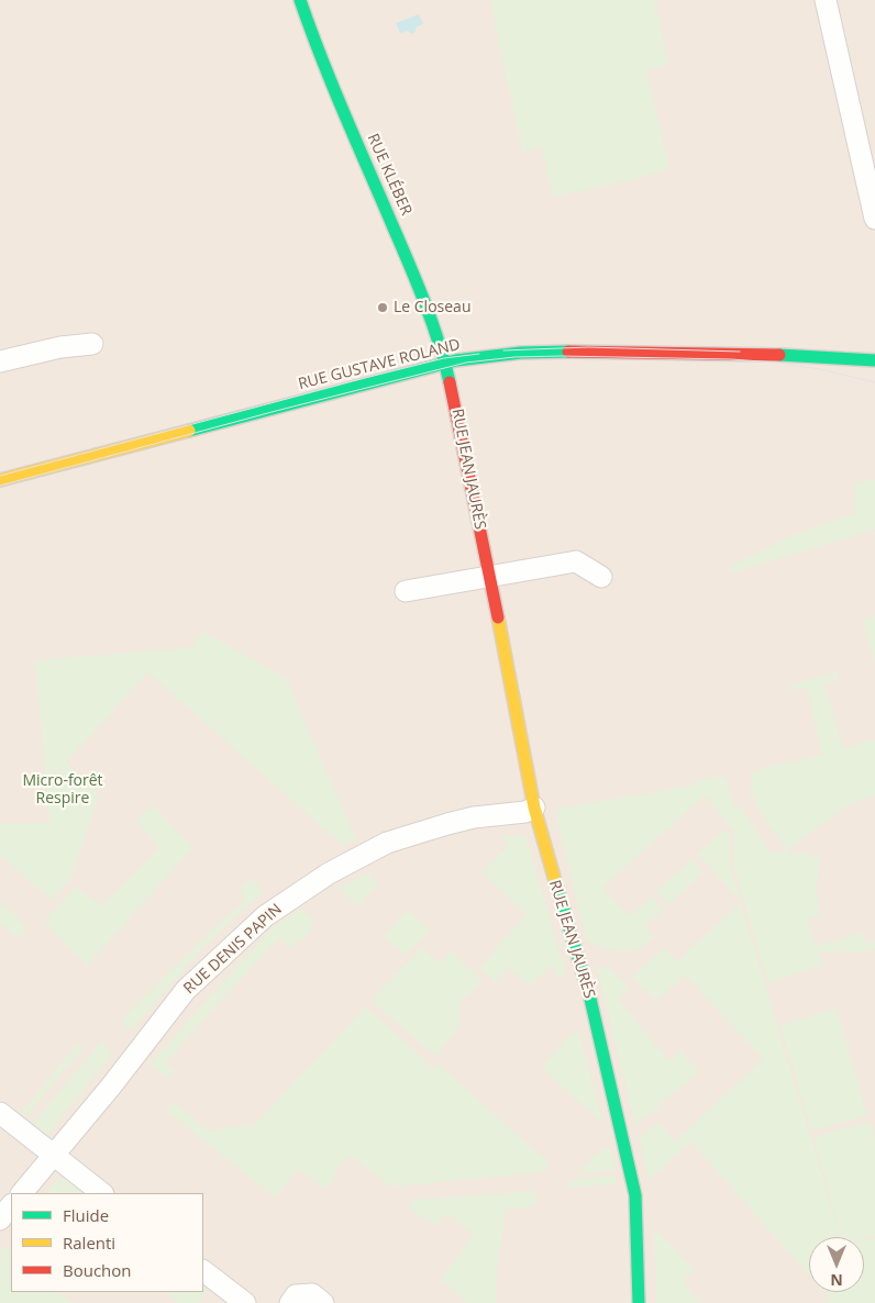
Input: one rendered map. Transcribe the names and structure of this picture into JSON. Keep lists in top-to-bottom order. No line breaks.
{"streets":{"street":["RUE KLÉBER","RUE GUSTAVE ROLAND","RUE JEAN JAURÈS","RUE DENIS PAPIN"]},"crossings":[["RUE KLÉBER","RUE GUSTAVE ROLAND"],["RUE KLÉBER","RUE JEAN JAURÈS"],["RUE GUSTAVE ROLAND","RUE JEAN JAURÈS"],["RUE JEAN JAURÈS","RUE DENIS PAPIN"]],"parks":["Micro-forêt Respire"],"places":["Le Closeau"],"legend":["Fluide","Ralenti","Bouchon"],"north":"bottom"}
